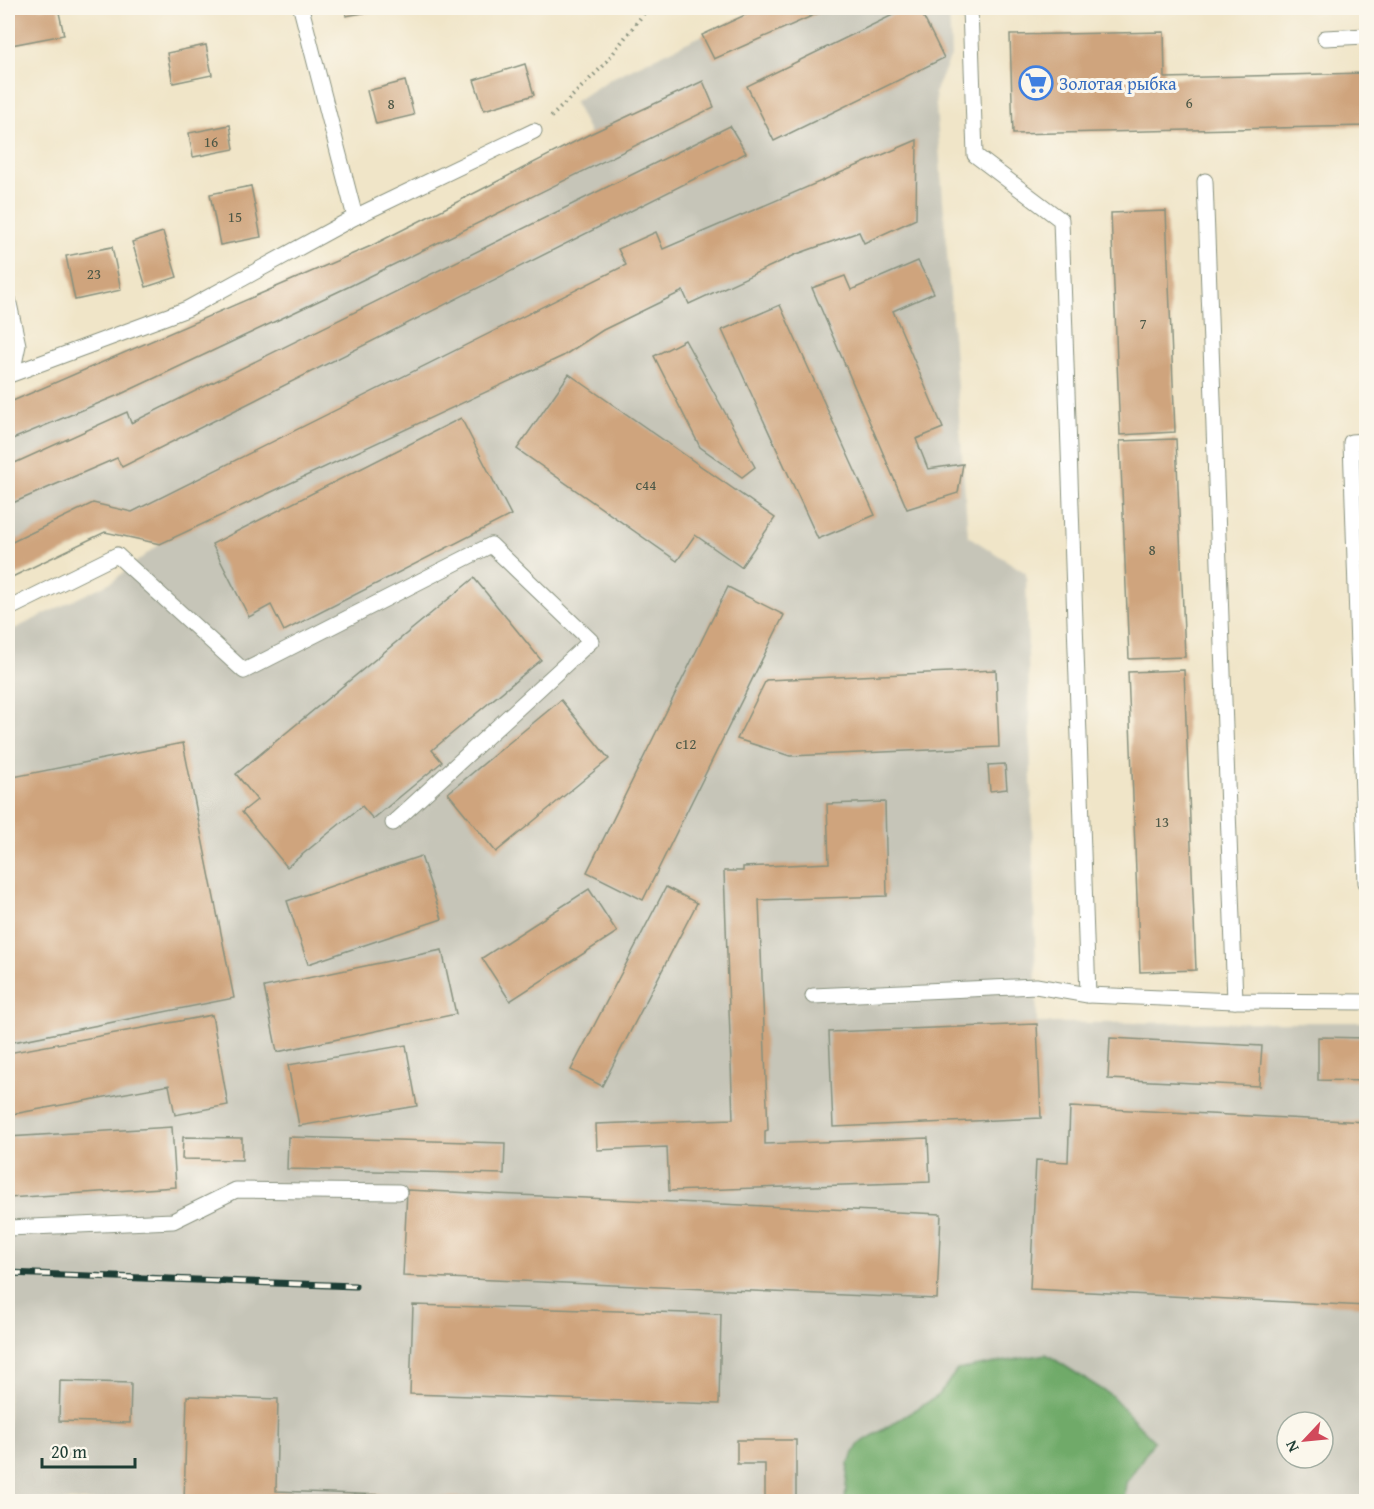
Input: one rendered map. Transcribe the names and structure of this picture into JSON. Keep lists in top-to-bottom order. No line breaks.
{"places":{"supermarket":["Золотая рыбка"]},"house_numbers":["6","8","16","15","23","7","с44","8","с12","13"],"scale_bar":"20 m","north":"bottom left"}
